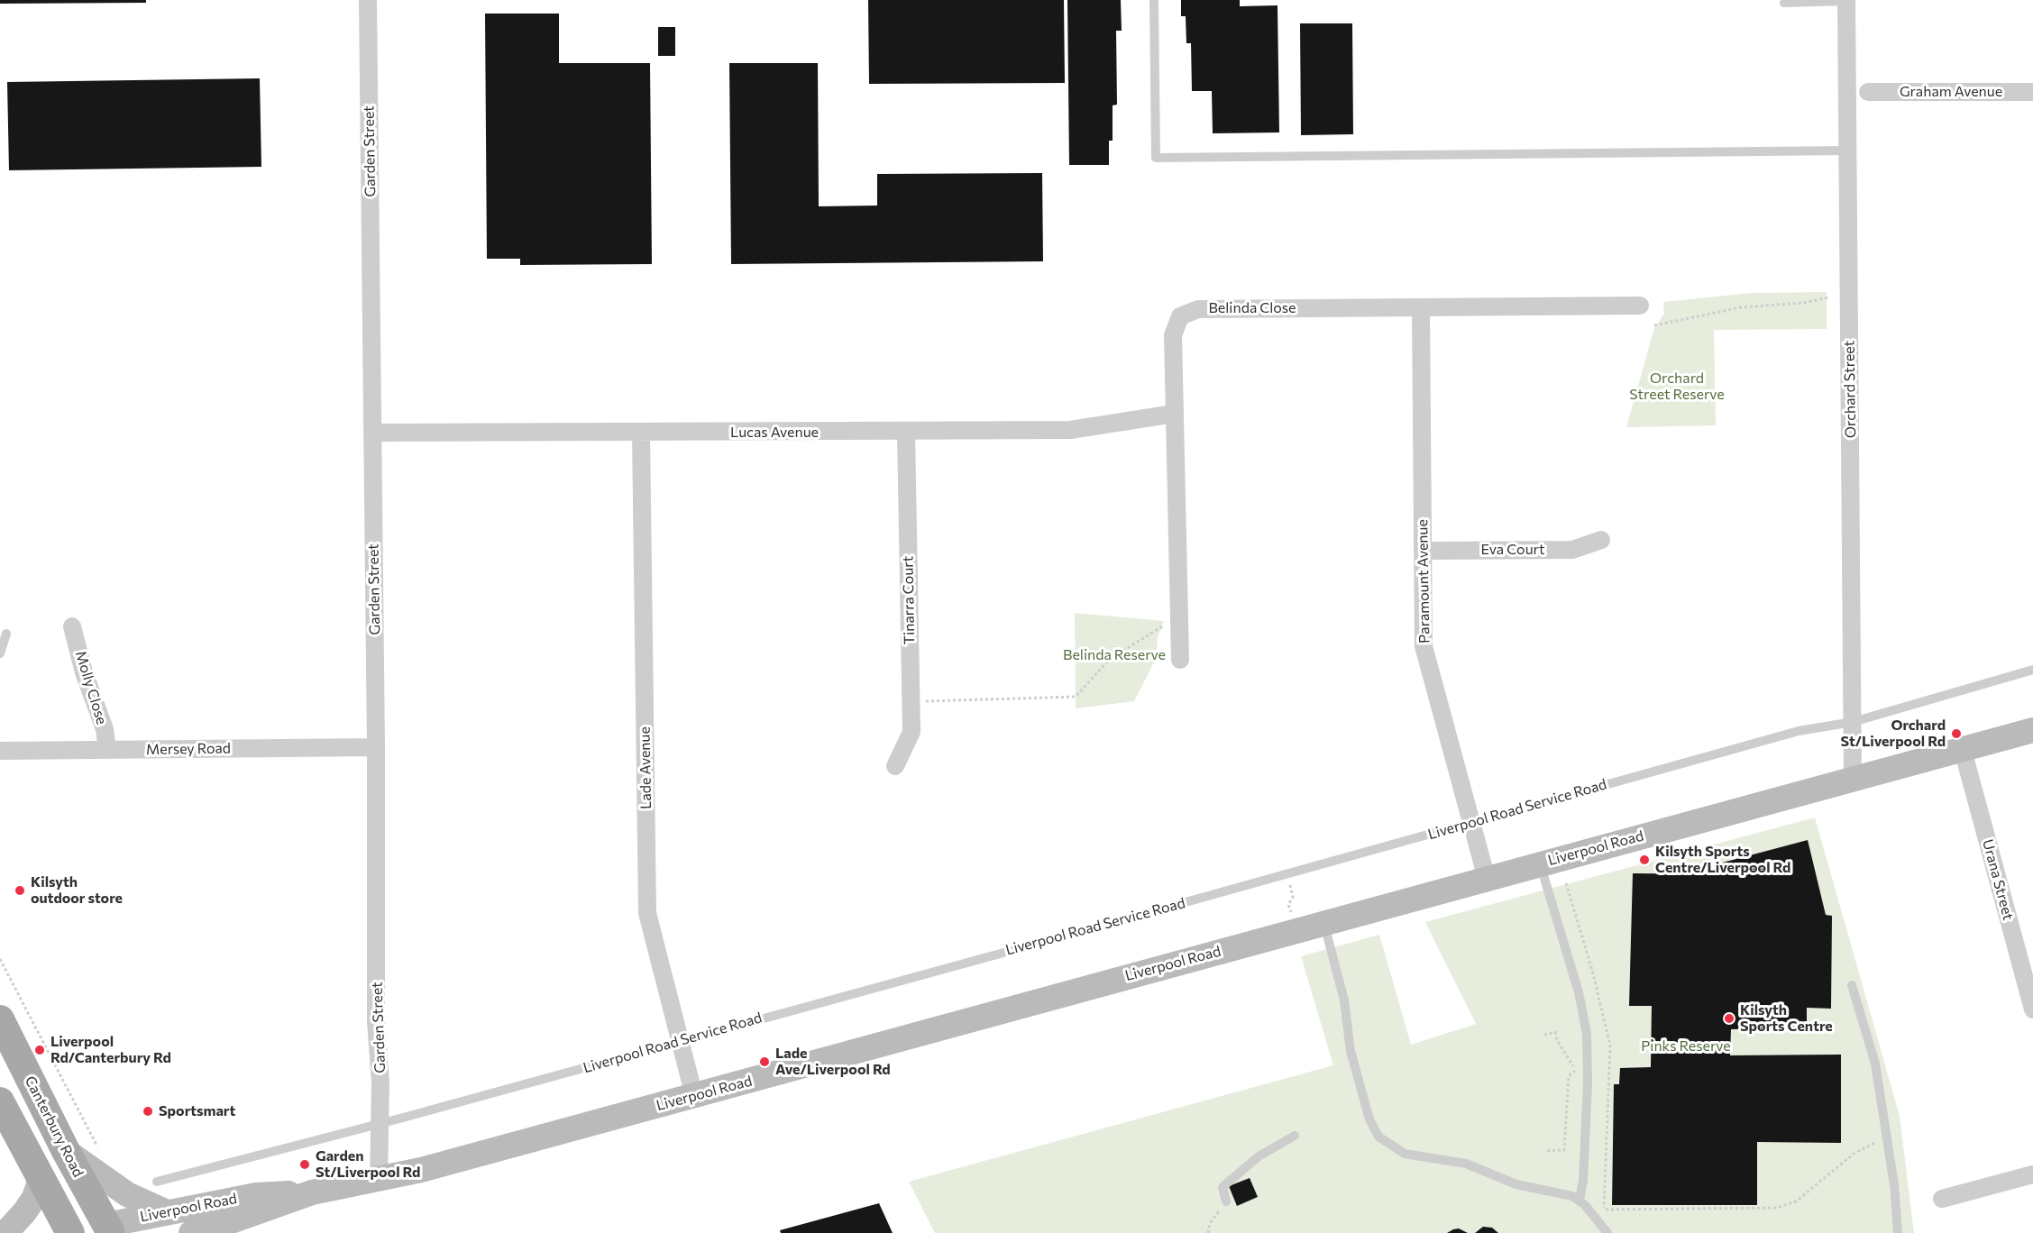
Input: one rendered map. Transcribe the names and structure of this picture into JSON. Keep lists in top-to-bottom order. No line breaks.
{"streets":{"main road":["Liverpool Road","Canterbury Road"],"street":["Graham Avenue","Garden Street","Belinda Close","Orchard Street","Lucas Avenue","Eva Court","Paramount Avenue","Tinarra Court","Molly Close","Mersey Road","Lade Avenue","Urana Street"],"lane":["Liverpool Road Service Road"]},"crossings":[["Garden Street","Lucas Avenue"],["Garden Street","Mersey Road"],["Garden Street","Liverpool Road Service Road"],["Garden Street","Liverpool Road"],["Belinda Close","Lucas Avenue"],["Belinda Close","Paramount Avenue"],["Orchard Street","Liverpool Road Service Road"],["Orchard Street","Liverpool Road"],["Lucas Avenue","Tinarra Court"],["Lucas Avenue","Lade Avenue"],["Eva Court","Paramount Avenue"],["Paramount Avenue","Liverpool Road Service Road"],["Paramount Avenue","Liverpool Road"],["Molly Close","Mersey Road"],["Lade Avenue","Liverpool Road Service Road"],["Lade Avenue","Liverpool Road"],["Liverpool Road","Urana Street"],["Liverpool Road","Canterbury Road"]],"parks":["Orchard Street Reserve","Belinda Reserve","Pinks Reserve"],"places":["Orchard St/Liverpool Rd","Kilsyth Sports Centre/Liverpool Rd","Kilsyth outdoor store","Kilsyth Sports Centre","Liverpool Rd/Canterbury Rd","Lade Ave/Liverpool Rd","Sportsmart","Garden St/Liverpool Rd"]}
